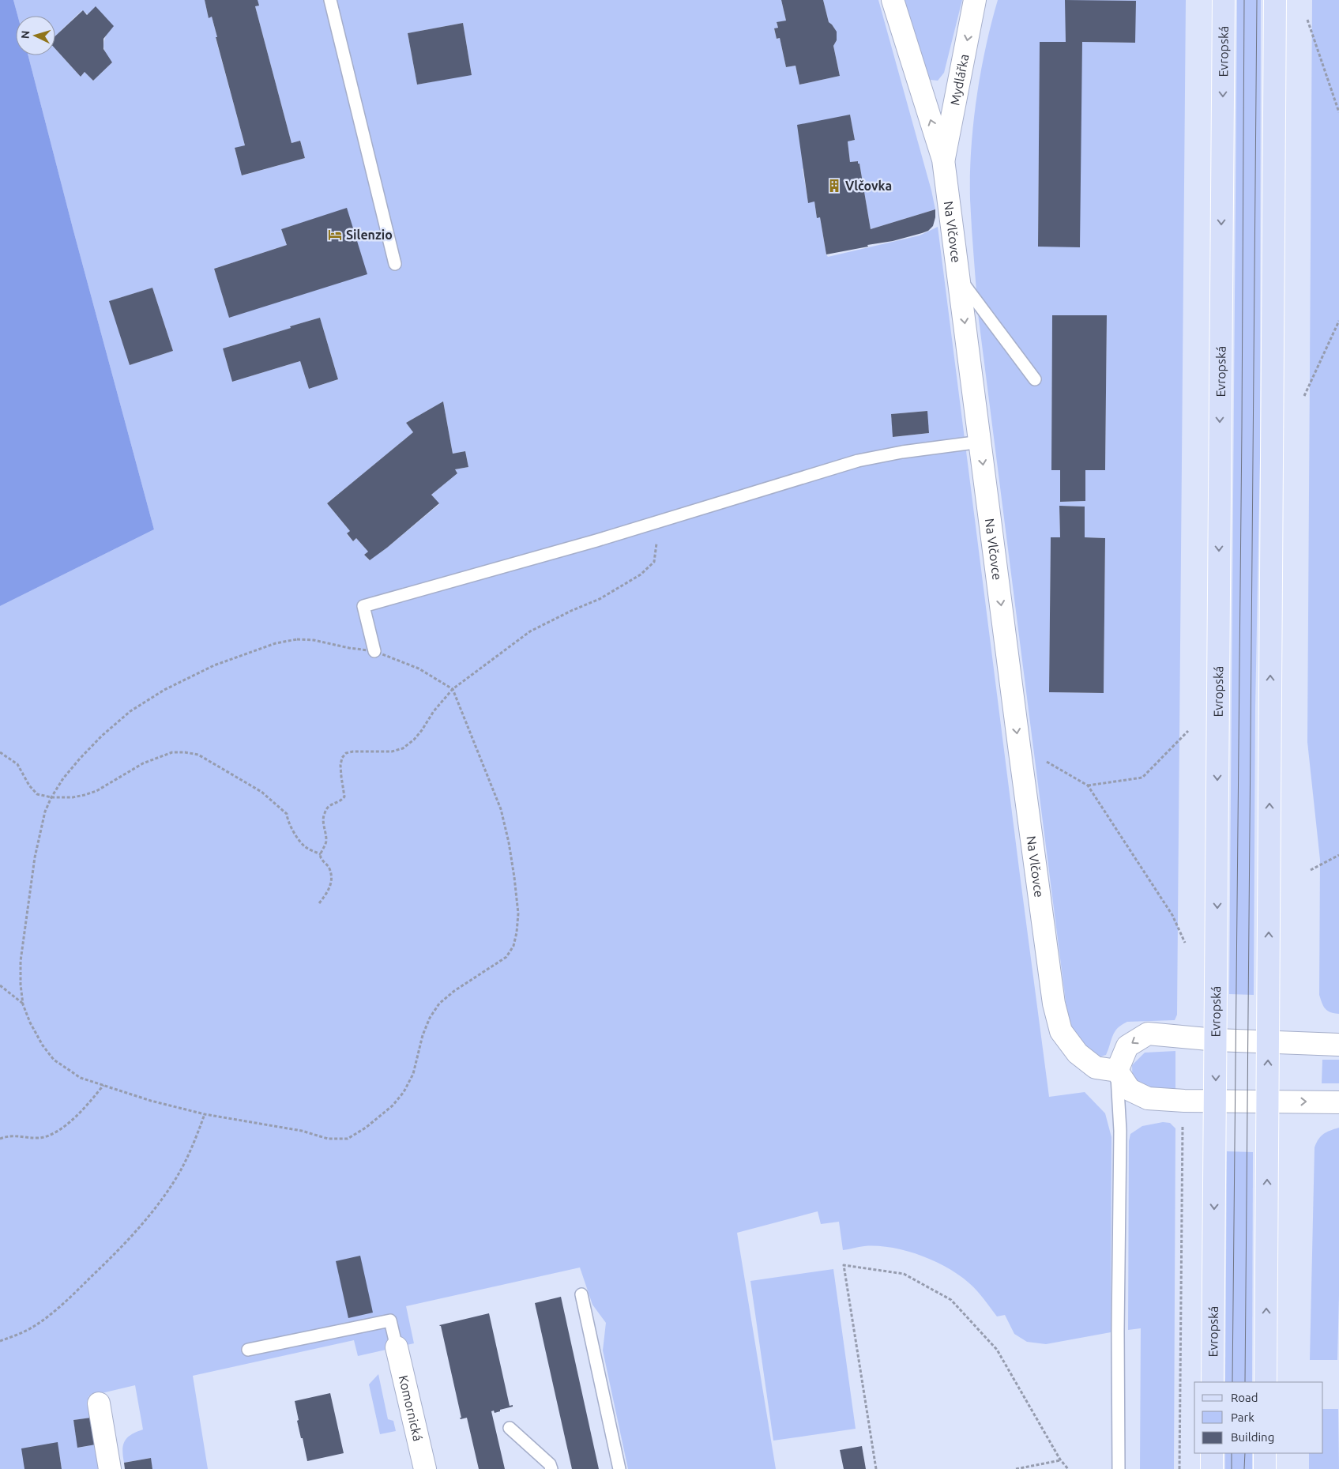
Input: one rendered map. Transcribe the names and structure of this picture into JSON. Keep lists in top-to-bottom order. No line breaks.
{"streets":{"main road":["Evropská"],"street":["Mydlářka","Na Vlčovce","Komornická"]},"crossings":[["Mydlářka","Na Vlčovce"]],"one_way":["Mydlářka"],"places":{"building":["Vlčovka"],"hotel":["Silenzio"]},"legend":["Road","Park","Building"],"north":"left"}
